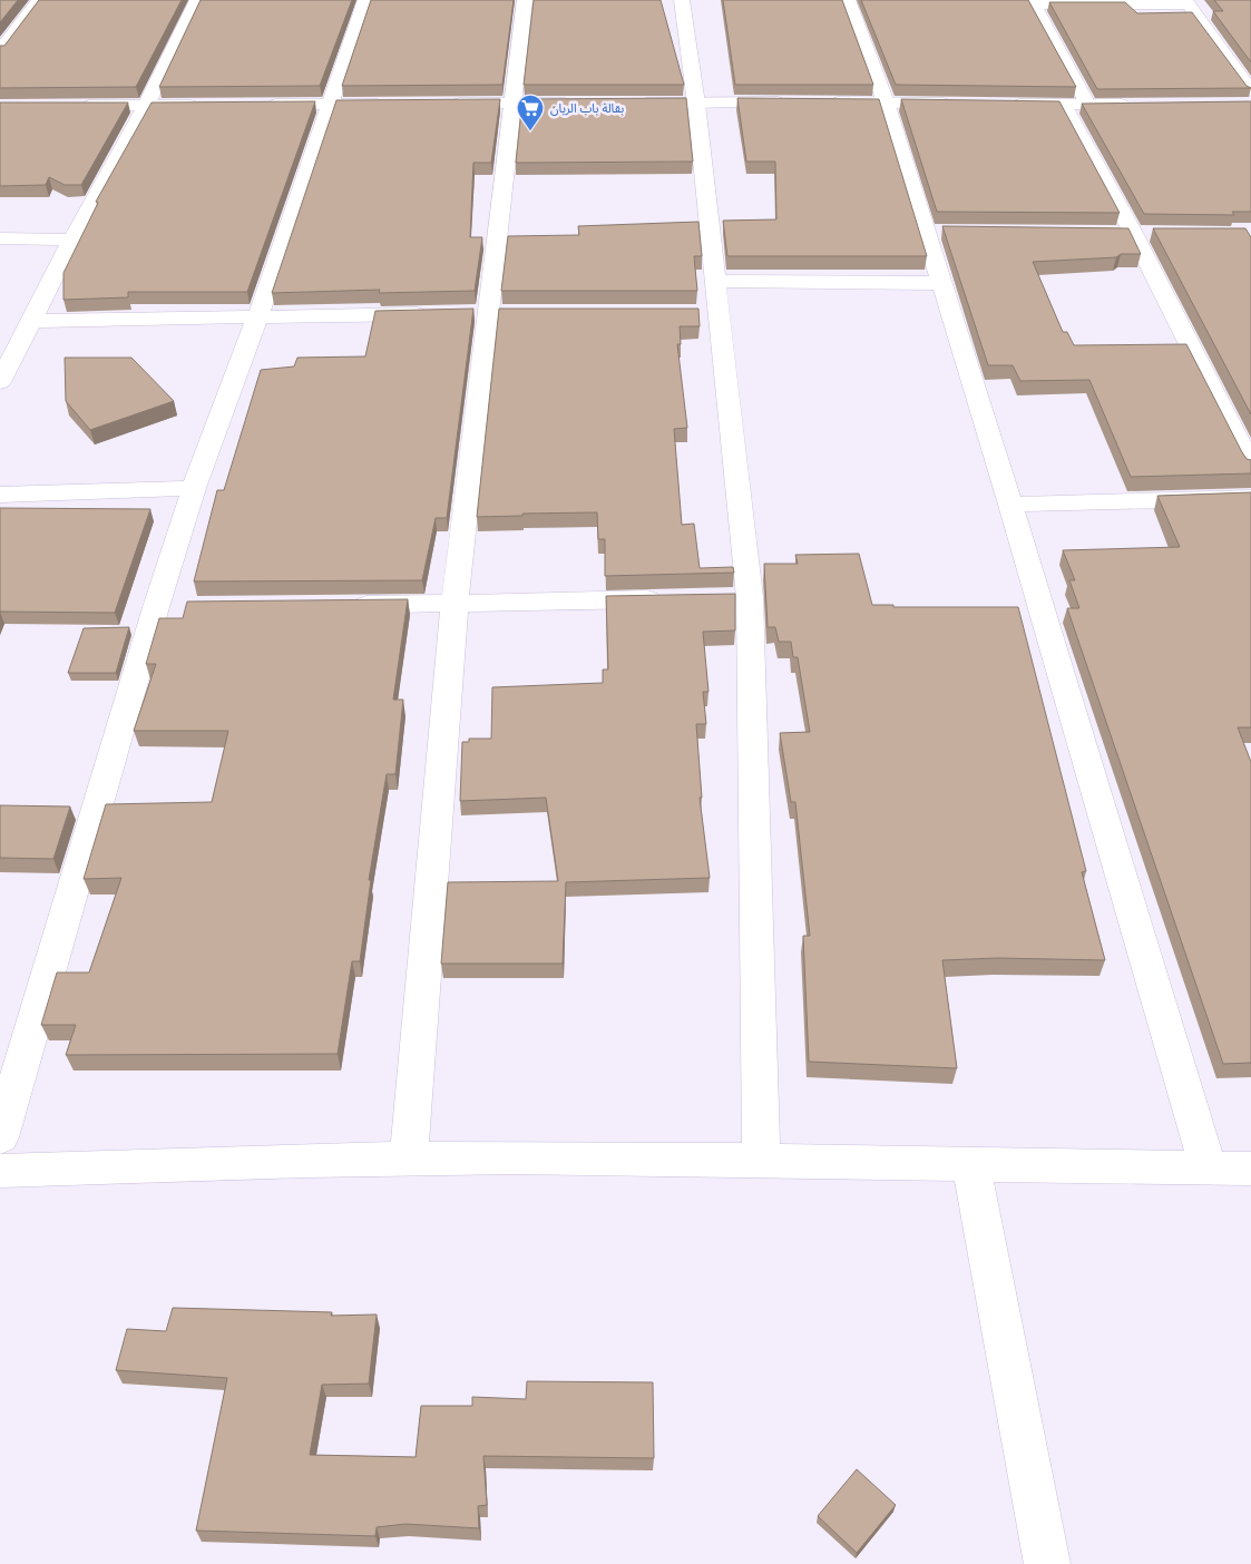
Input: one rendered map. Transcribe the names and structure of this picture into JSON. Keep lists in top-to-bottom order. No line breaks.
{"places":{"supermarket":["بقالة باب الريان"]}}
